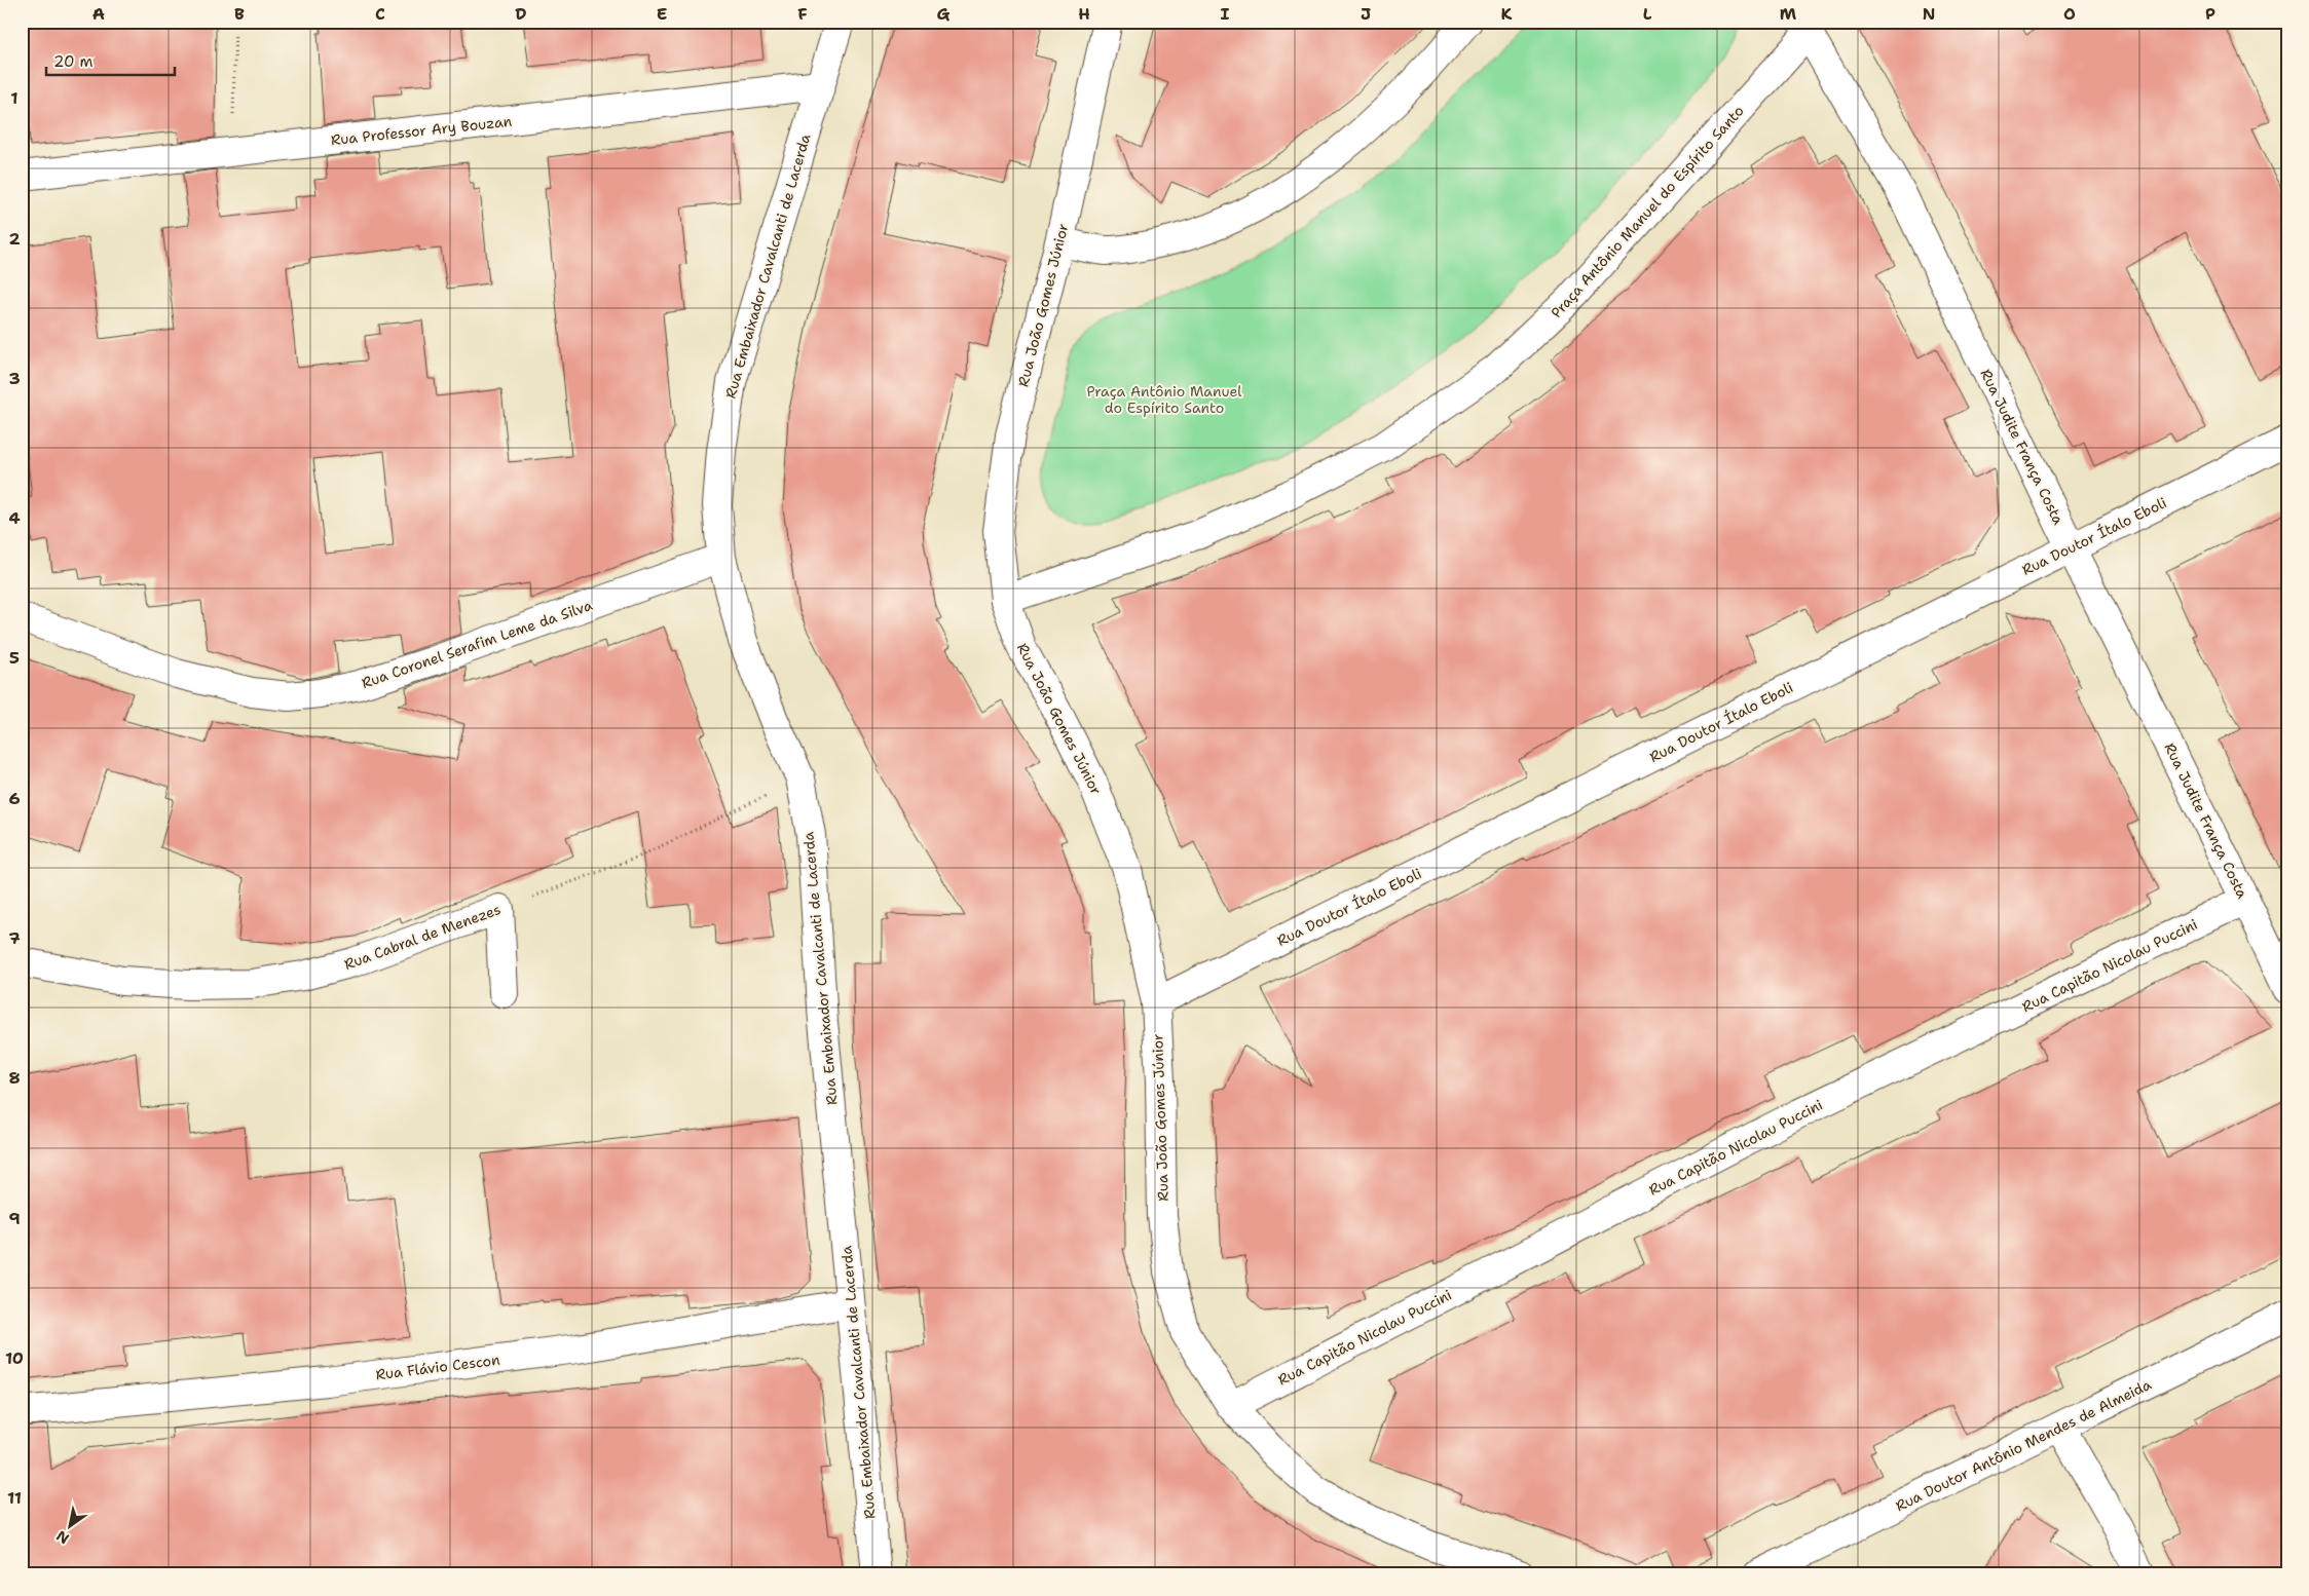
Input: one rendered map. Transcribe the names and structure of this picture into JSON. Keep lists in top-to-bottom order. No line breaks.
{"streets":{"street":["Rua Professor Ary Bouzan","Praça Antônio Manuel do Espírito Santo","Rua Embaixador Cavalcanti de Lacerda","Rua João Gomes Júnior","Rua Judite França Costa","Rua Doutor Ítalo Eboli","Rua Coronel Serafim Leme da Silva","Rua Cabral de Menezes","Rua Capitão Nicolau Puccini","Rua Flávio Cescon","Rua Doutor Antônio Mendes de Almeida"]},"crossings":[["Rua Professor Ary Bouzan","Rua Embaixador Cavalcanti de Lacerda"],["Praça Antônio Manuel do Espírito Santo","Rua João Gomes Júnior"],["Praça Antônio Manuel do Espírito Santo","Rua Judite França Costa"],["Rua Embaixador Cavalcanti de Lacerda","Rua Coronel Serafim Leme da Silva"],["Rua Embaixador Cavalcanti de Lacerda","Rua Cabral de Menezes"],["Rua Embaixador Cavalcanti de Lacerda","Rua Flávio Cescon"],["Rua João Gomes Júnior","Rua Doutor Ítalo Eboli"],["Rua João Gomes Júnior","Rua Capitão Nicolau Puccini"],["Rua Judite França Costa","Rua Doutor Ítalo Eboli"],["Rua Judite França Costa","Rua Capitão Nicolau Puccini"]],"parks":["Praça Antônio Manuel do Espírito Santo"],"scale_bar":"20 m","north":"bottom left","grid":{"columns":["A","B","C","D","E","F","G","H","I","J","K","L","M","N","O","P"],"rows":["1","2","3","4","5","6","7","8","9","10","11"]}}
